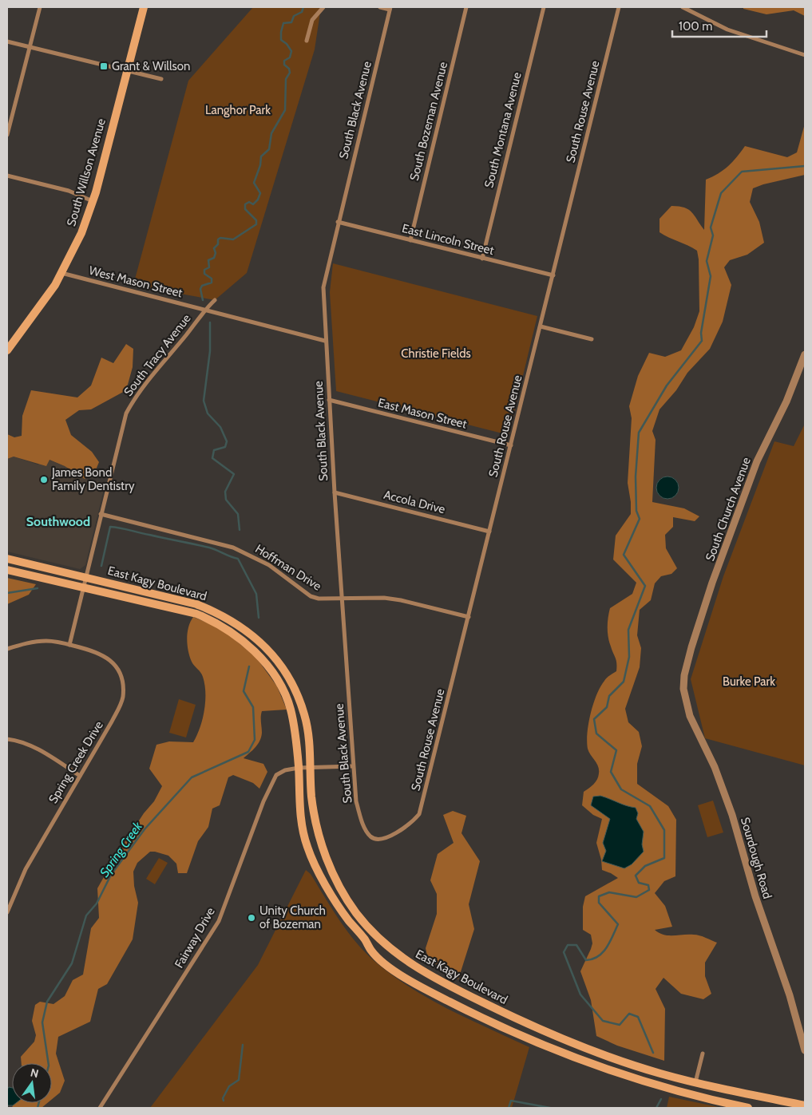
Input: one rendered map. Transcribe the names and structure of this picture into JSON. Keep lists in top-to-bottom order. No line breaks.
{"streets":{"main road":["South Willson Avenue","East Kagy Boulevard"],"street":["South Black Avenue","South Rouse Avenue","South Bozeman Avenue","South Montana Avenue","East Lincoln Street","West Mason Street","South Tracy Avenue","East Mason Street","Accola Drive","South Church Avenue","Hoffman Drive","Spring Creek Drive","Sourdough Road","Fairway Drive"]},"crossings":[["South Black Avenue","South Rouse Avenue"],["South Black Avenue","East Lincoln Street"],["South Black Avenue","East Mason Street"],["South Black Avenue","Accola Drive"],["South Black Avenue","Hoffman Drive"],["South Black Avenue","Fairway Drive"],["South Rouse Avenue","East Lincoln Street"],["South Rouse Avenue","East Mason Street"],["South Rouse Avenue","Accola Drive"],["South Rouse Avenue","Hoffman Drive"],["South Bozeman Avenue","East Lincoln Street"],["South Montana Avenue","East Lincoln Street"],["South Willson Avenue","West Mason Street"],["West Mason Street","South Tracy Avenue"],["South Tracy Avenue","Hoffman Drive"],["South Tracy Avenue","East Kagy Boulevard"],["South Tracy Avenue","Spring Creek Drive"],["South Church Avenue","Sourdough Road"],["East Kagy Boulevard","Fairway Drive"]],"districts":["Southwood"],"water":["Spring Creek"],"parks":["Langhor Park","Christie Fields","Burke Park"],"places":{"transit":["Grant & Willson"],"other":["James Bond Family Dentistry","Unity Church of Bozeman"]},"scale_bar":"100 m","north":"top"}
